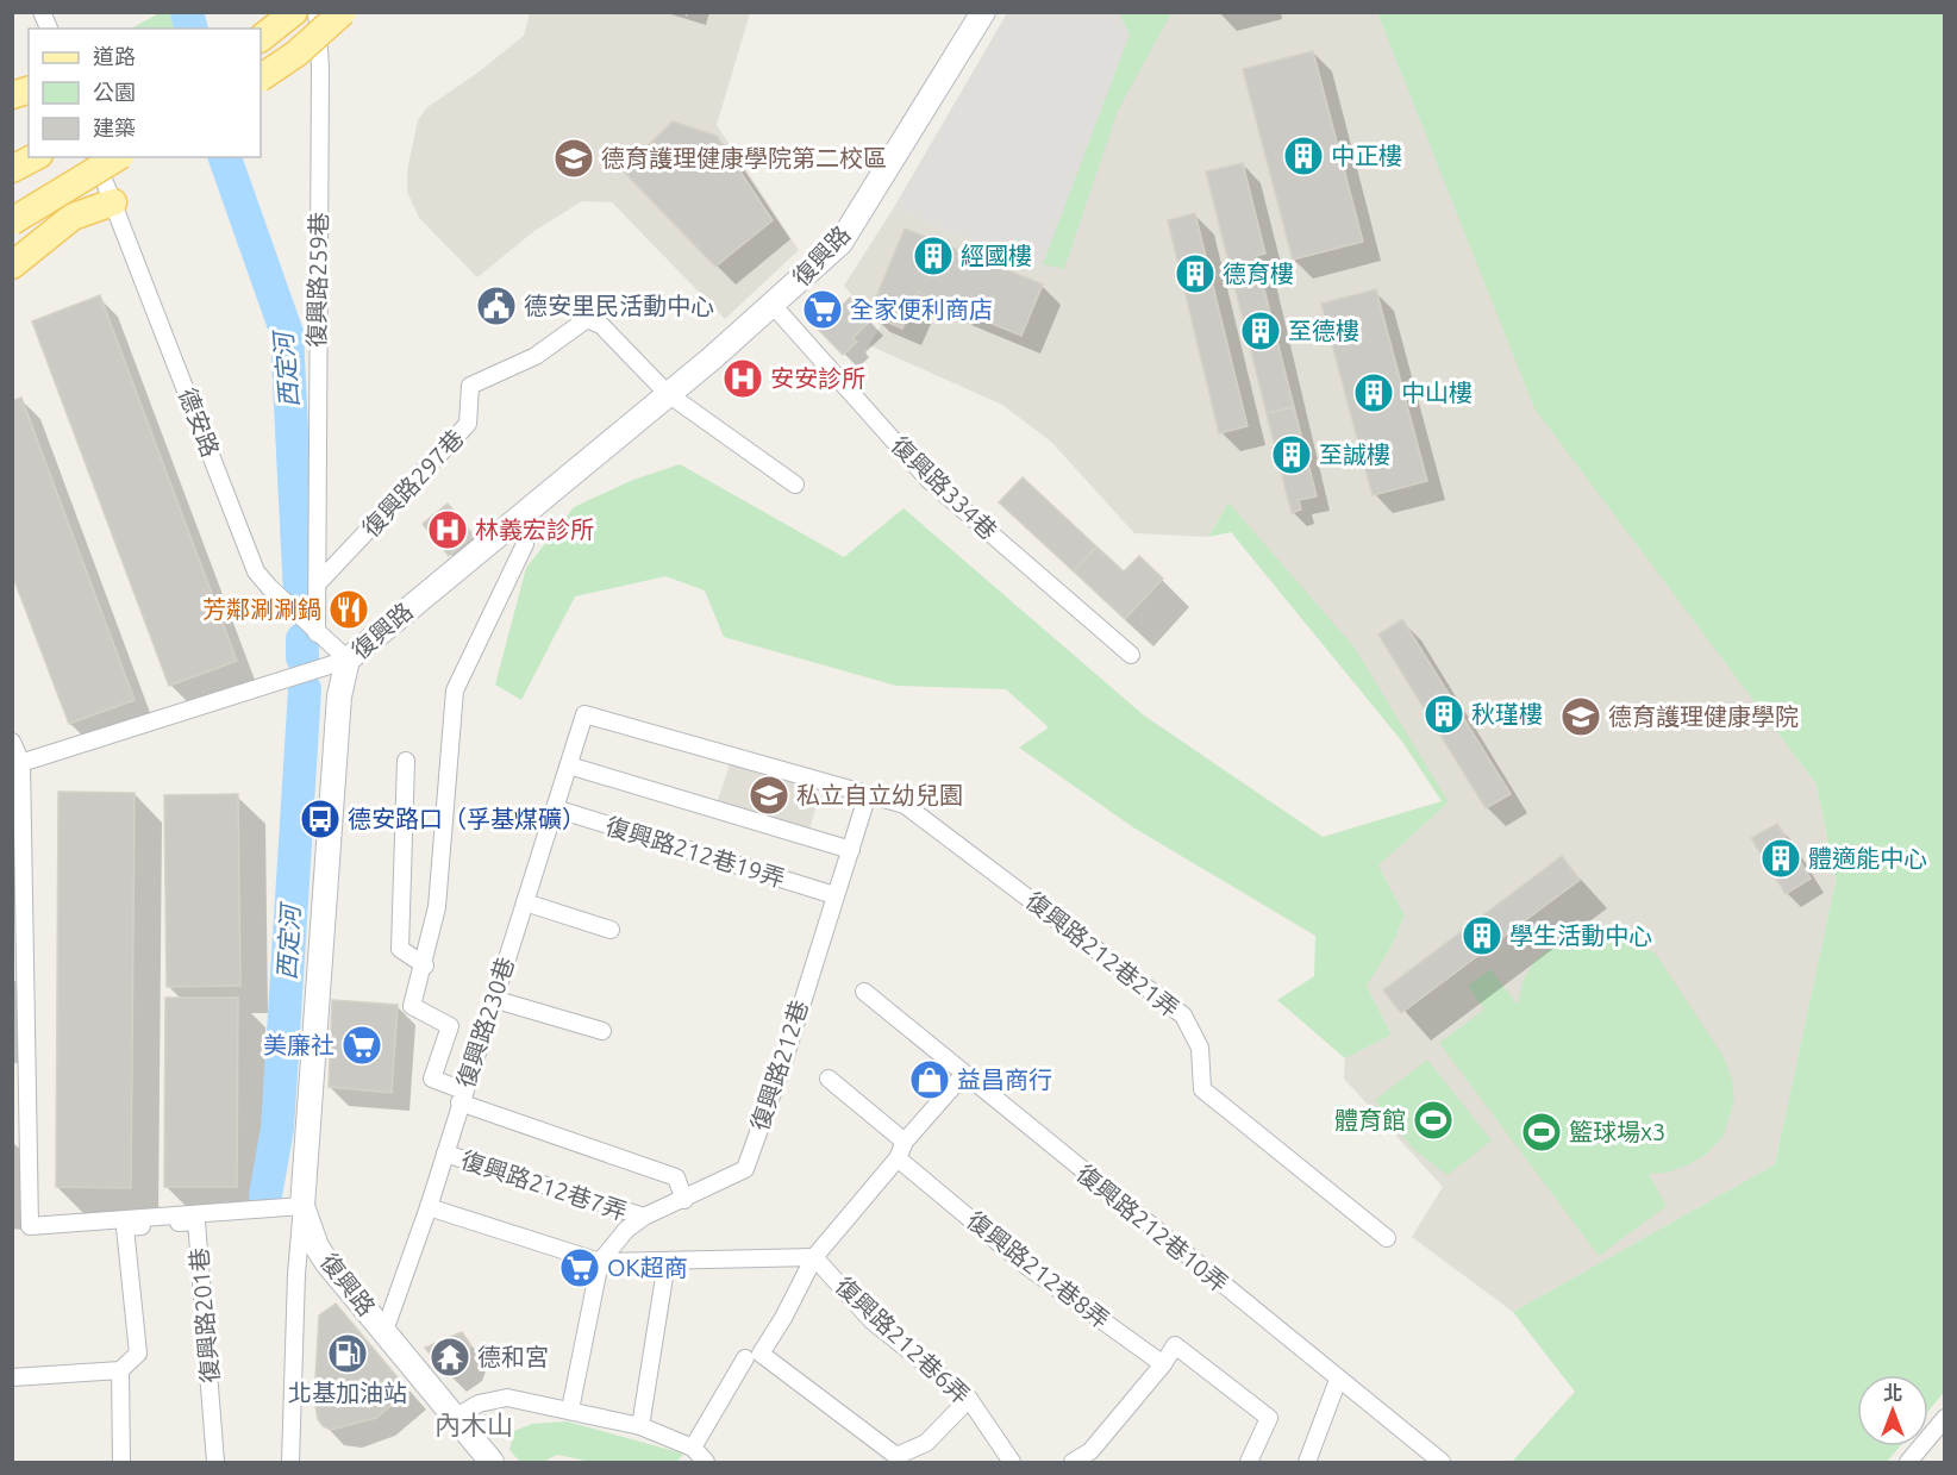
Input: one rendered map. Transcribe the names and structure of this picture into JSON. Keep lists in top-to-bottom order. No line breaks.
{"streets":{"street":["復興路","復興路259巷","德安路","復興路297巷","復興路334巷","復興路212巷19弄","復興路212巷21弄","復興路230巷","復興路212巷","復興路212巷7弄","復興路212巷10弄","復興路212巷8弄","復興路201巷","復興路212巷6弄"]},"crossings":[["復興路","德安路"],["復興路","復興路297巷"],["復興路","復興路334巷"],["復興路","復興路230巷"],["復興路259巷","德安路"],["復興路259巷","復興路297巷"],["復興路212巷19弄","復興路230巷"],["復興路212巷19弄","復興路212巷"],["復興路212巷21弄","復興路230巷"],["復興路212巷21弄","復興路212巷"],["復興路230巷","復興路212巷"],["復興路230巷","復興路212巷7弄"],["復興路212巷","復興路212巷7弄"]],"districts":["內木山"],"water":["西定河"],"places":{"building":["中正樓","經國樓","德育樓","至德樓","中山樓","至誠樓","秋瑾樓","體適能中心","學生活動中心"],"school or university":["德育護理健康學院第二校區","德育護理健康學院","私立自立幼兒園"],"public building":["德安里民活動中心"],"supermarket":["全家便利商店","美廉社","OK超商"],"hospital":["安安診所","林義宏診所"],"restaurant":["芳鄰涮涮鍋"],"bus stop":["德安路口（孚基煤礦）"],"shop":["益昌商行"],"sports":["體育館","籃球場x3"],"fuel station":["北基加油站"],"temple":["德和宮"]},"legend":["道路","公園","建築"],"north":"top"}
